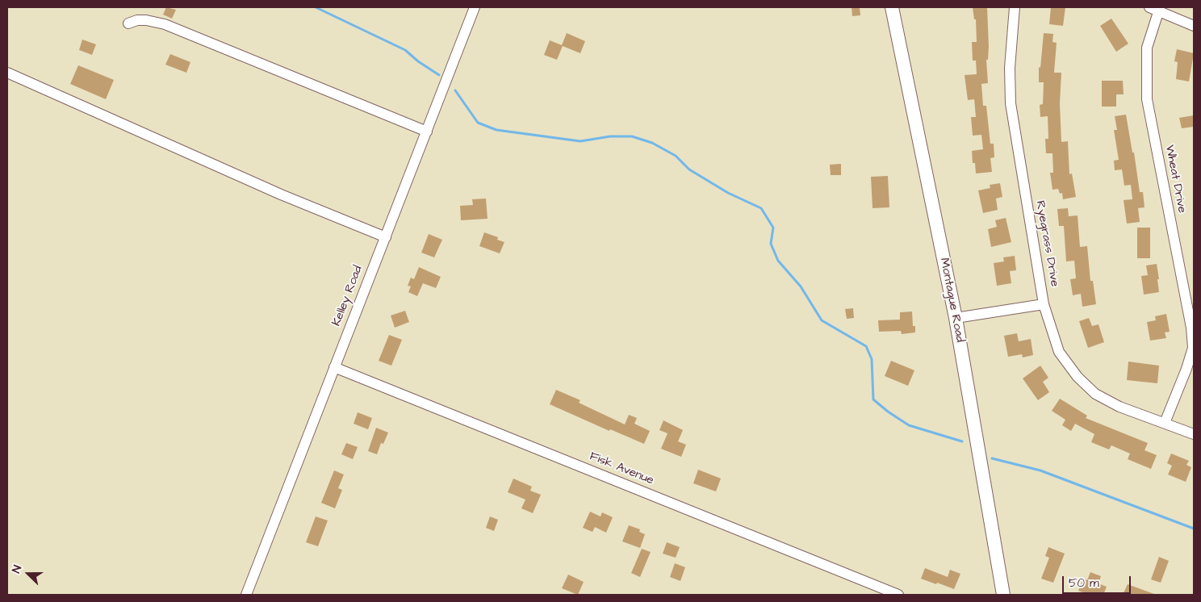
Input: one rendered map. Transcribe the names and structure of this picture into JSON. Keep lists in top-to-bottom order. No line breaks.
{"streets":{"main road":["Montague Road"],"street":["Wheat Drive","Ryegrass Drive","Kelley Road","Fisk Avenue"]},"crossings":[["Wheat Drive","Ryegrass Drive"],["Kelley Road","Fisk Avenue"]],"scale_bar":"50 m","north":"left"}
